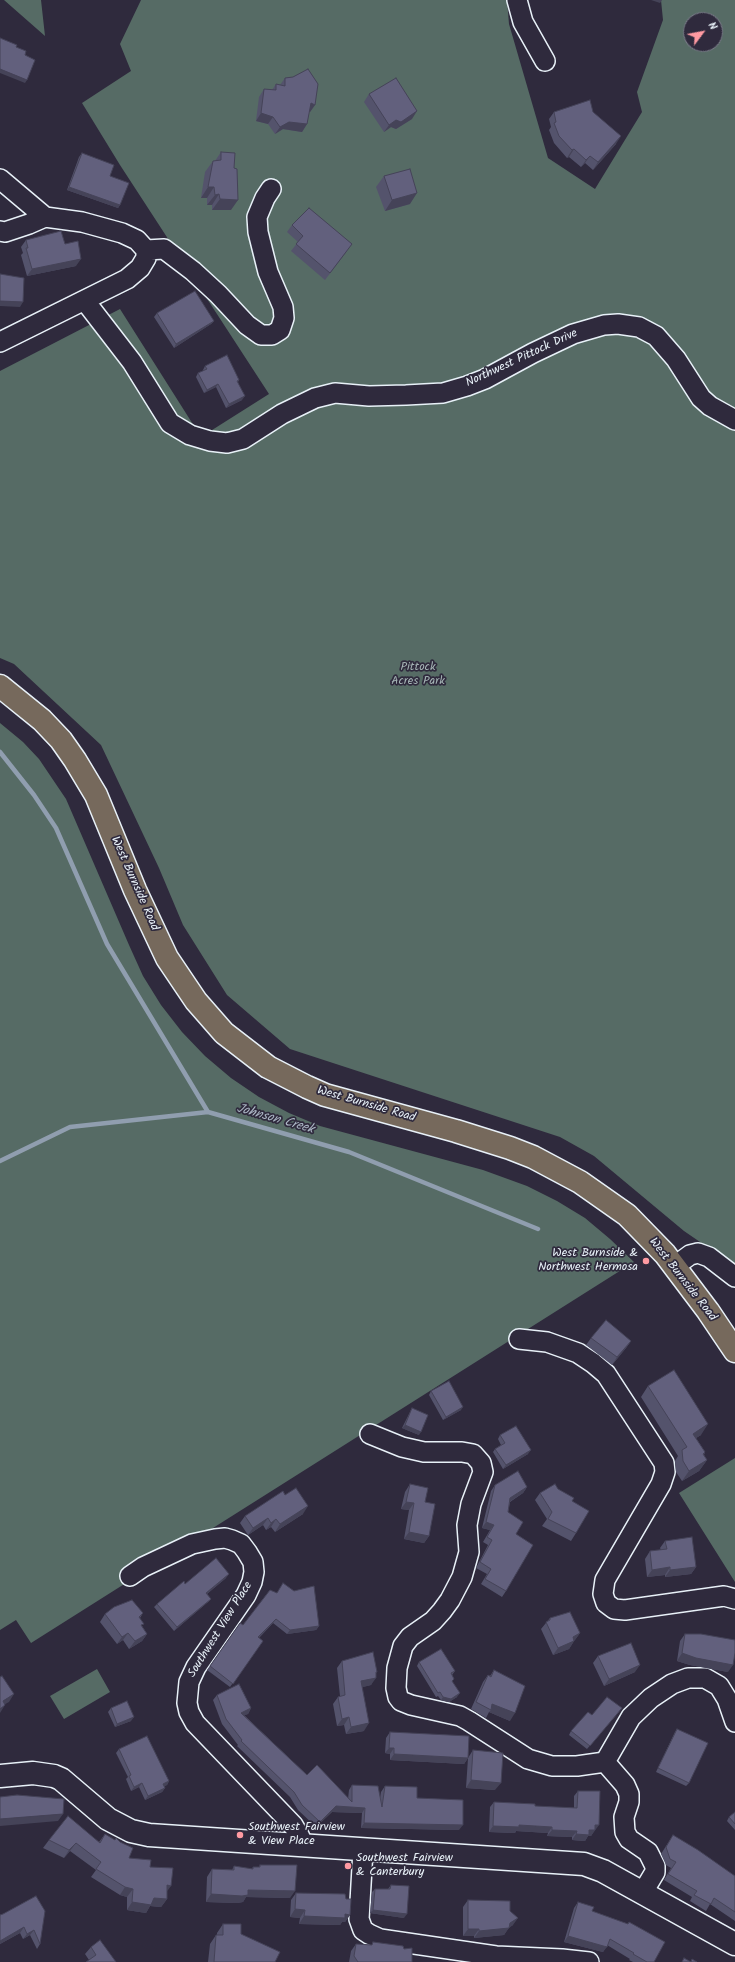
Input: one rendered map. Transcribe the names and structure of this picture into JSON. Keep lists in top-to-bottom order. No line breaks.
{"streets":{"main road":["West Burnside Road"],"street":["Northwest Pittock Drive","Southwest View Place"]},"water":["Johnson Creek"],"parks":["Pittock Acres Park"],"places":["West Burnside & Northwest Hermosa","Southwest Fairview & View Place","Southwest Fairview & Canterbury"],"north":"top right"}
